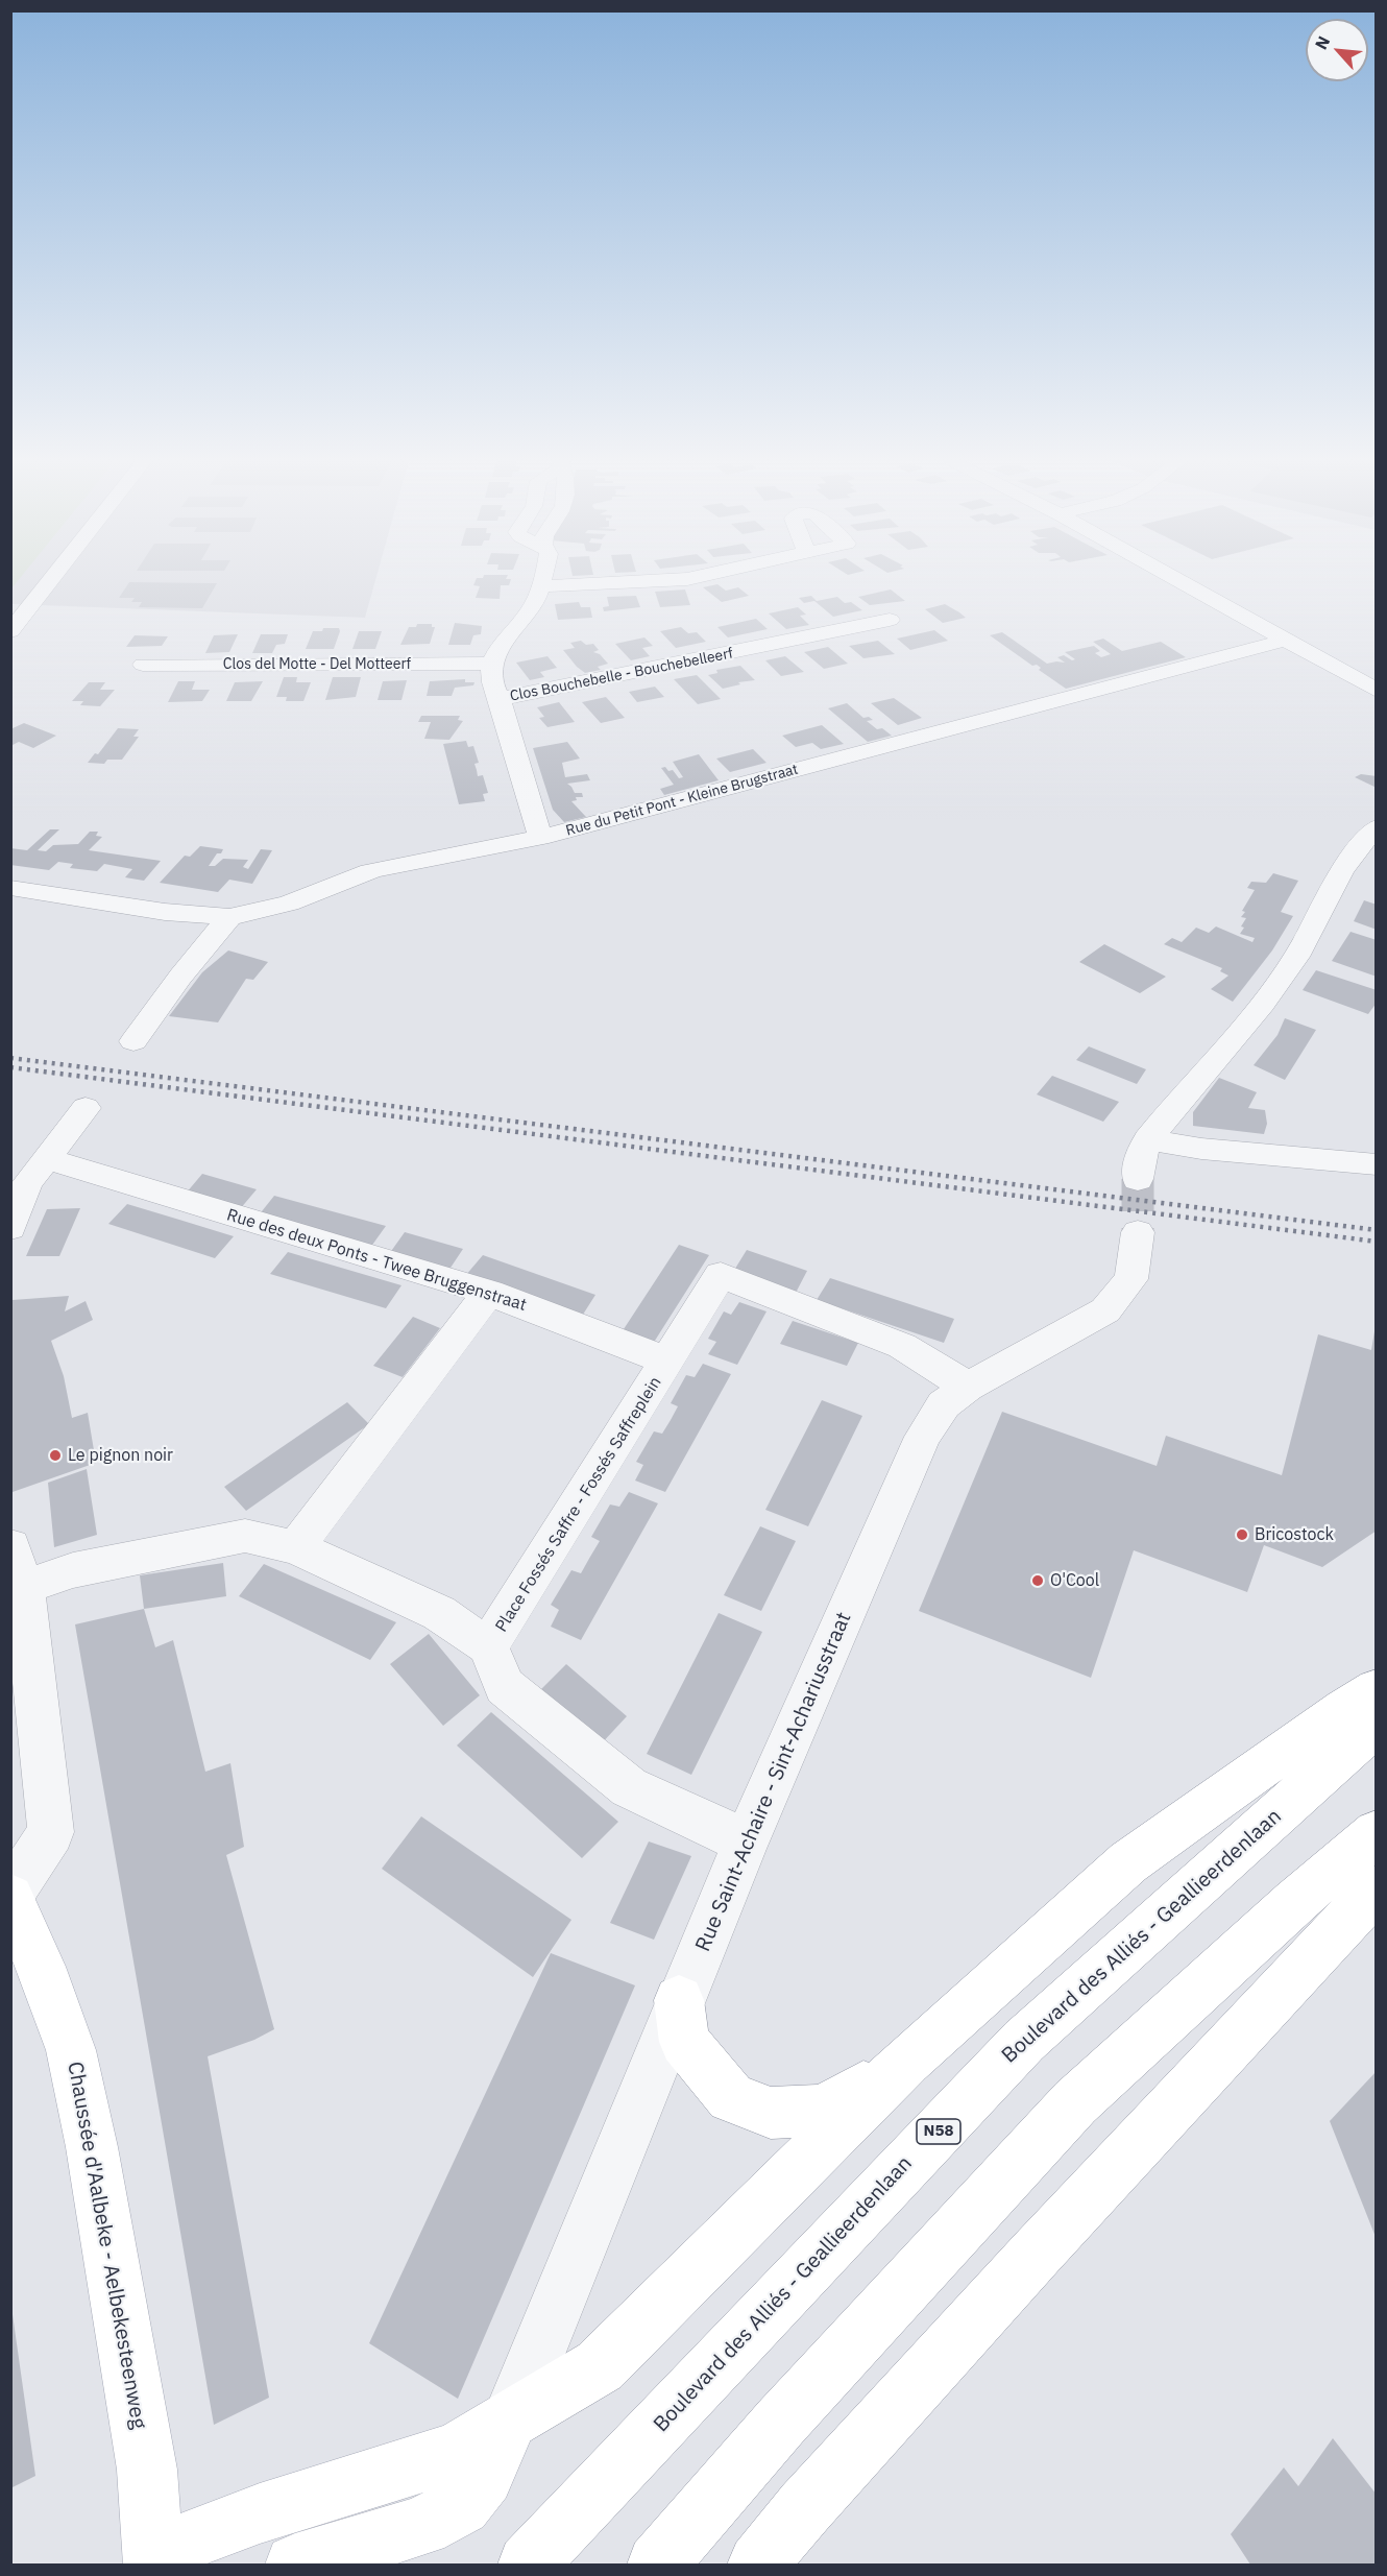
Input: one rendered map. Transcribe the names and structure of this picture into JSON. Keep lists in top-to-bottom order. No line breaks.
{"streets":{"main road":["Rue Saint-Achaire - Sint-Achariusstraat","Boulevard des Alliés - Geallieerdenlaan","N58","Chaussée d'Aalbeke - Aelbekesteenweg"],"street":["Clos del Motte - Del Motteerf","Clos Bouchebelle - Bouchebelleerf","Rue du Petit Pont - Kleine Brugstraat","Rue des deux Ponts - Twee Bruggenstraat","Place Fossés Saffre - Fossés Saffreplein"]},"crossings":[["Rue des deux Ponts - Twee Bruggenstraat","Place Fossés Saffre - Fossés Saffreplein"]],"places":["Le pignon noir","Bricostock","O'Cool"],"north":"top left"}
